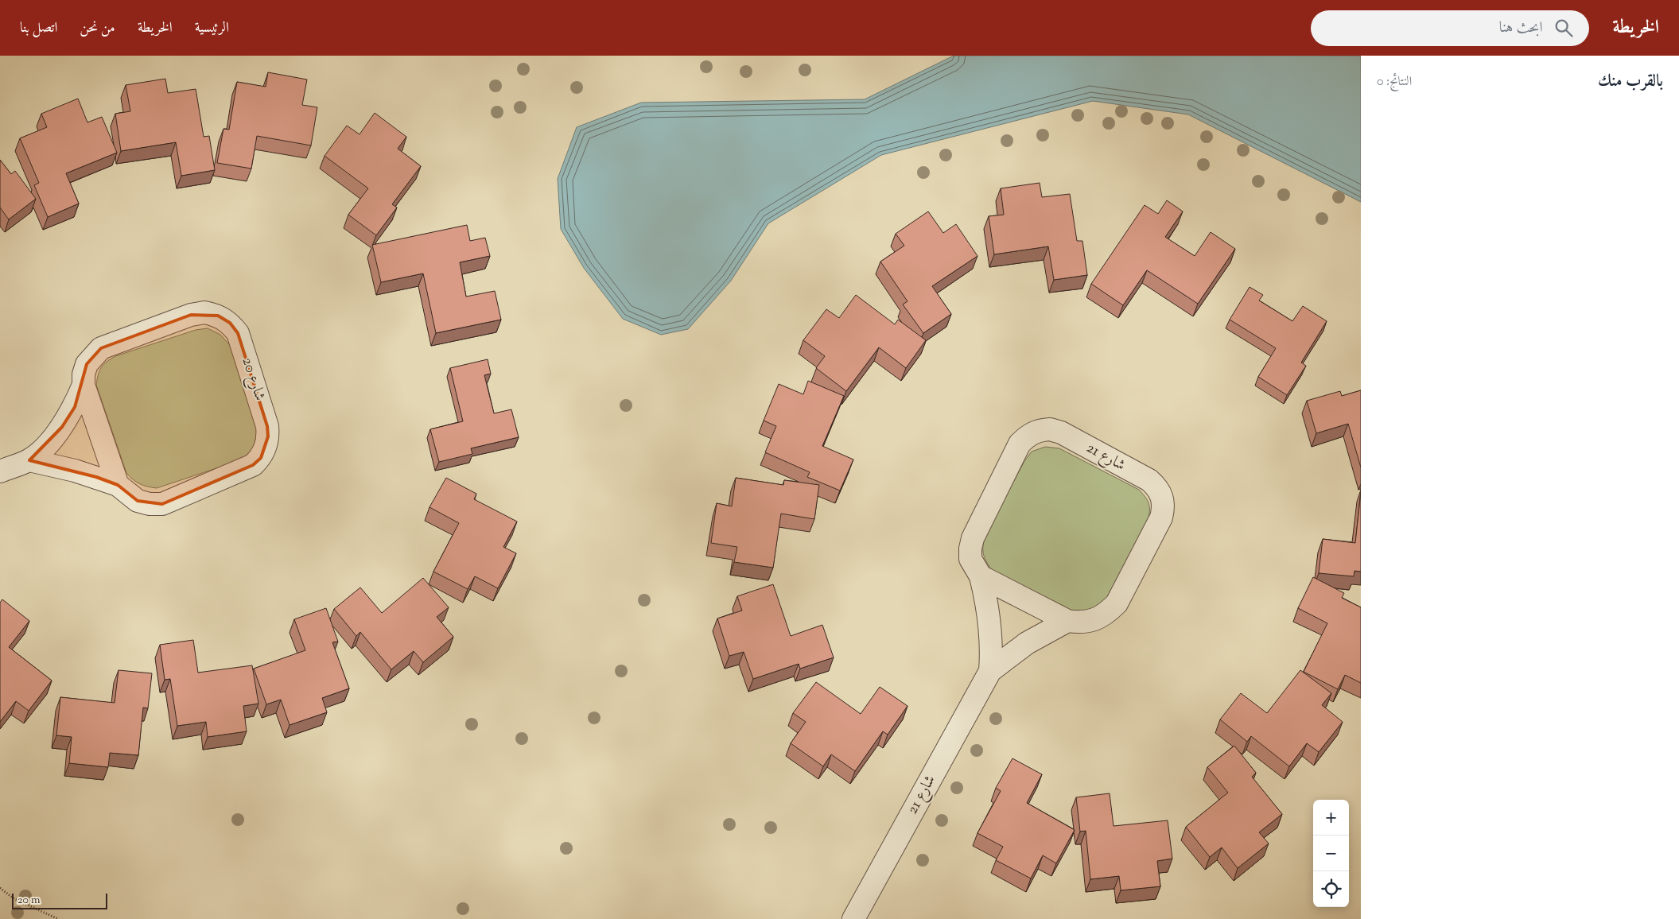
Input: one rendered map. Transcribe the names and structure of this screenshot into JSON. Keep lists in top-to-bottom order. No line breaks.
{"streets":{"street":["شارع 20","شارع 21"]},"scale_bar":"20 m","page":{"header":"الخريطة","search":"ابحث هنا","nav":["الرئيسية","الخريطة","من نحن","اتصل بنا"],"heading":["بالقرب منك","النتائج: 0"],"map_buttons":["+","−"],"scale":"20 m"}}
